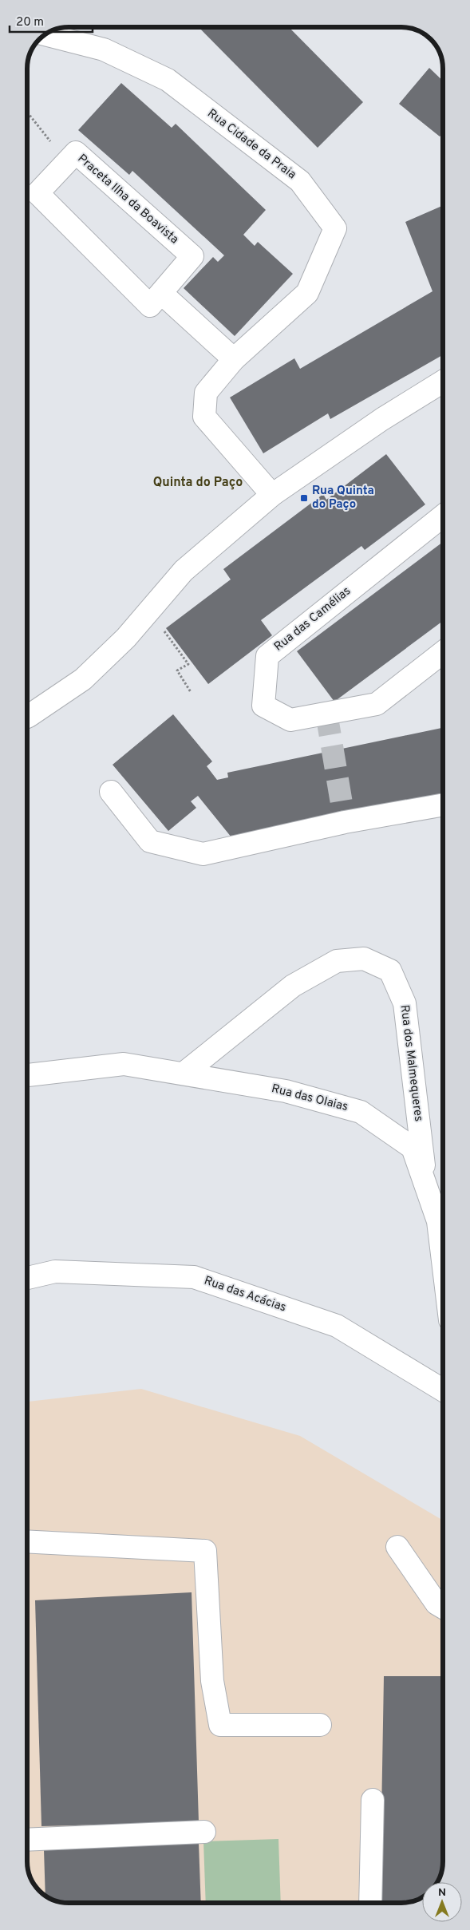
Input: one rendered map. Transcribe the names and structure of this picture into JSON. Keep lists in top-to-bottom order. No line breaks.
{"streets":{"street":["Rua Cidade da Praia","Praceta Ilha da Boavista","Rua das Camélias","Rua dos Malmequeres","Rua das Olaias","Rua das Acácias"]},"crossings":[["Rua dos Malmequeres","Rua das Olaias"]],"districts":["Quinta do Paço"],"places":{"transit":["Rua Quinta do Paço"]},"scale_bar":"20 m","north":"top"}
